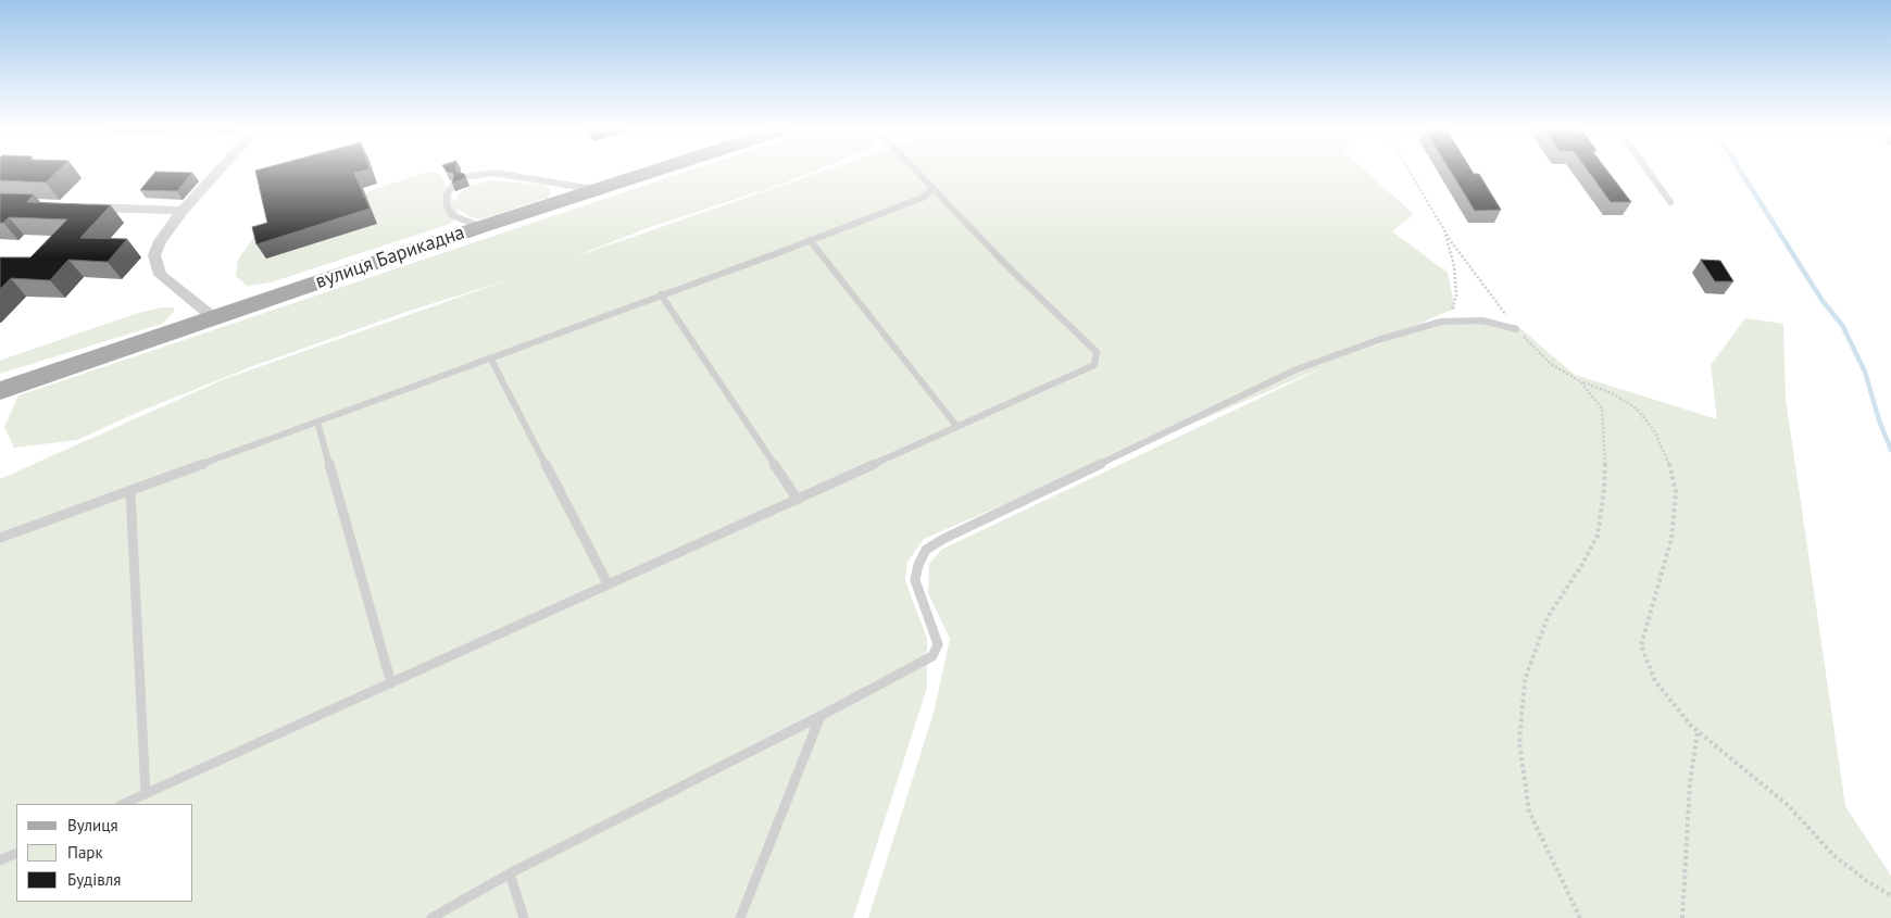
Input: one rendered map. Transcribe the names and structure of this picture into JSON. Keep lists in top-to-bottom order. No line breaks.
{"streets":{"main road":["вулиця Барикадна"]},"legend":["Вулиця","Парк","Будівля"]}
